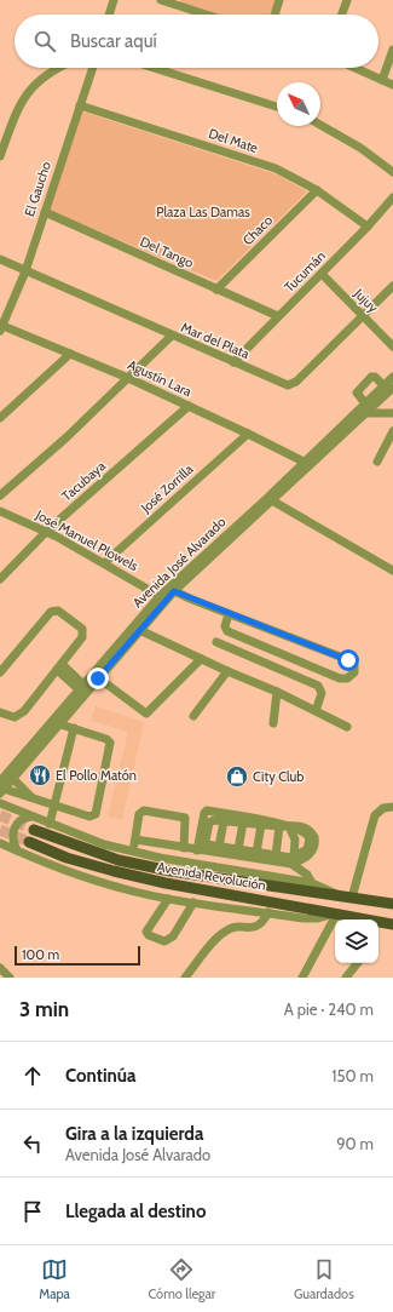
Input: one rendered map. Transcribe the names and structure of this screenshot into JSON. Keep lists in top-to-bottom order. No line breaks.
{"streets":{"main road":["Avenida Revolución"],"street":["Del Mate","El Gaucho","Chaco","Del Tango","Tucumán","Jujuy","Mar del Plata","Agustín Lara","Tacubaya","José Zorrilla","José Manuel Plowels","Avenida José Alvarado"]},"crossings":[["Del Mate","El Gaucho"],["Del Mate","Chaco"],["Del Mate","Tucumán"],["El Gaucho","Del Tango"],["El Gaucho","Mar del Plata"],["El Gaucho","Agustín Lara"],["Chaco","Del Tango"],["Del Tango","Tucumán"],["Tucumán","Jujuy"],["Tucumán","Mar del Plata"],["Jujuy","Mar del Plata"],["Agustín Lara","Tacubaya"],["Agustín Lara","José Zorrilla"],["Agustín Lara","Avenida José Alvarado"],["Tacubaya","José Manuel Plowels"],["José Zorrilla","José Manuel Plowels"],["José Manuel Plowels","Avenida José Alvarado"]],"parks":["Plaza Las Damas"],"places":{"restaurant":["El Pollo Matón"],"shop":["City Club"]},"scale_bar":"100 m","north":"top left","page":{"search":"Buscar aquí","scale":"100 m","heading":["3 min","A pie · 240 m"],"list":[["Continúa","150 m"],["Gira a la izquierda","Avenida José Alvarado","90 m"],"Llegada al destino"],"nav":["Mapa","Cómo llegar","Guardados"]}}
